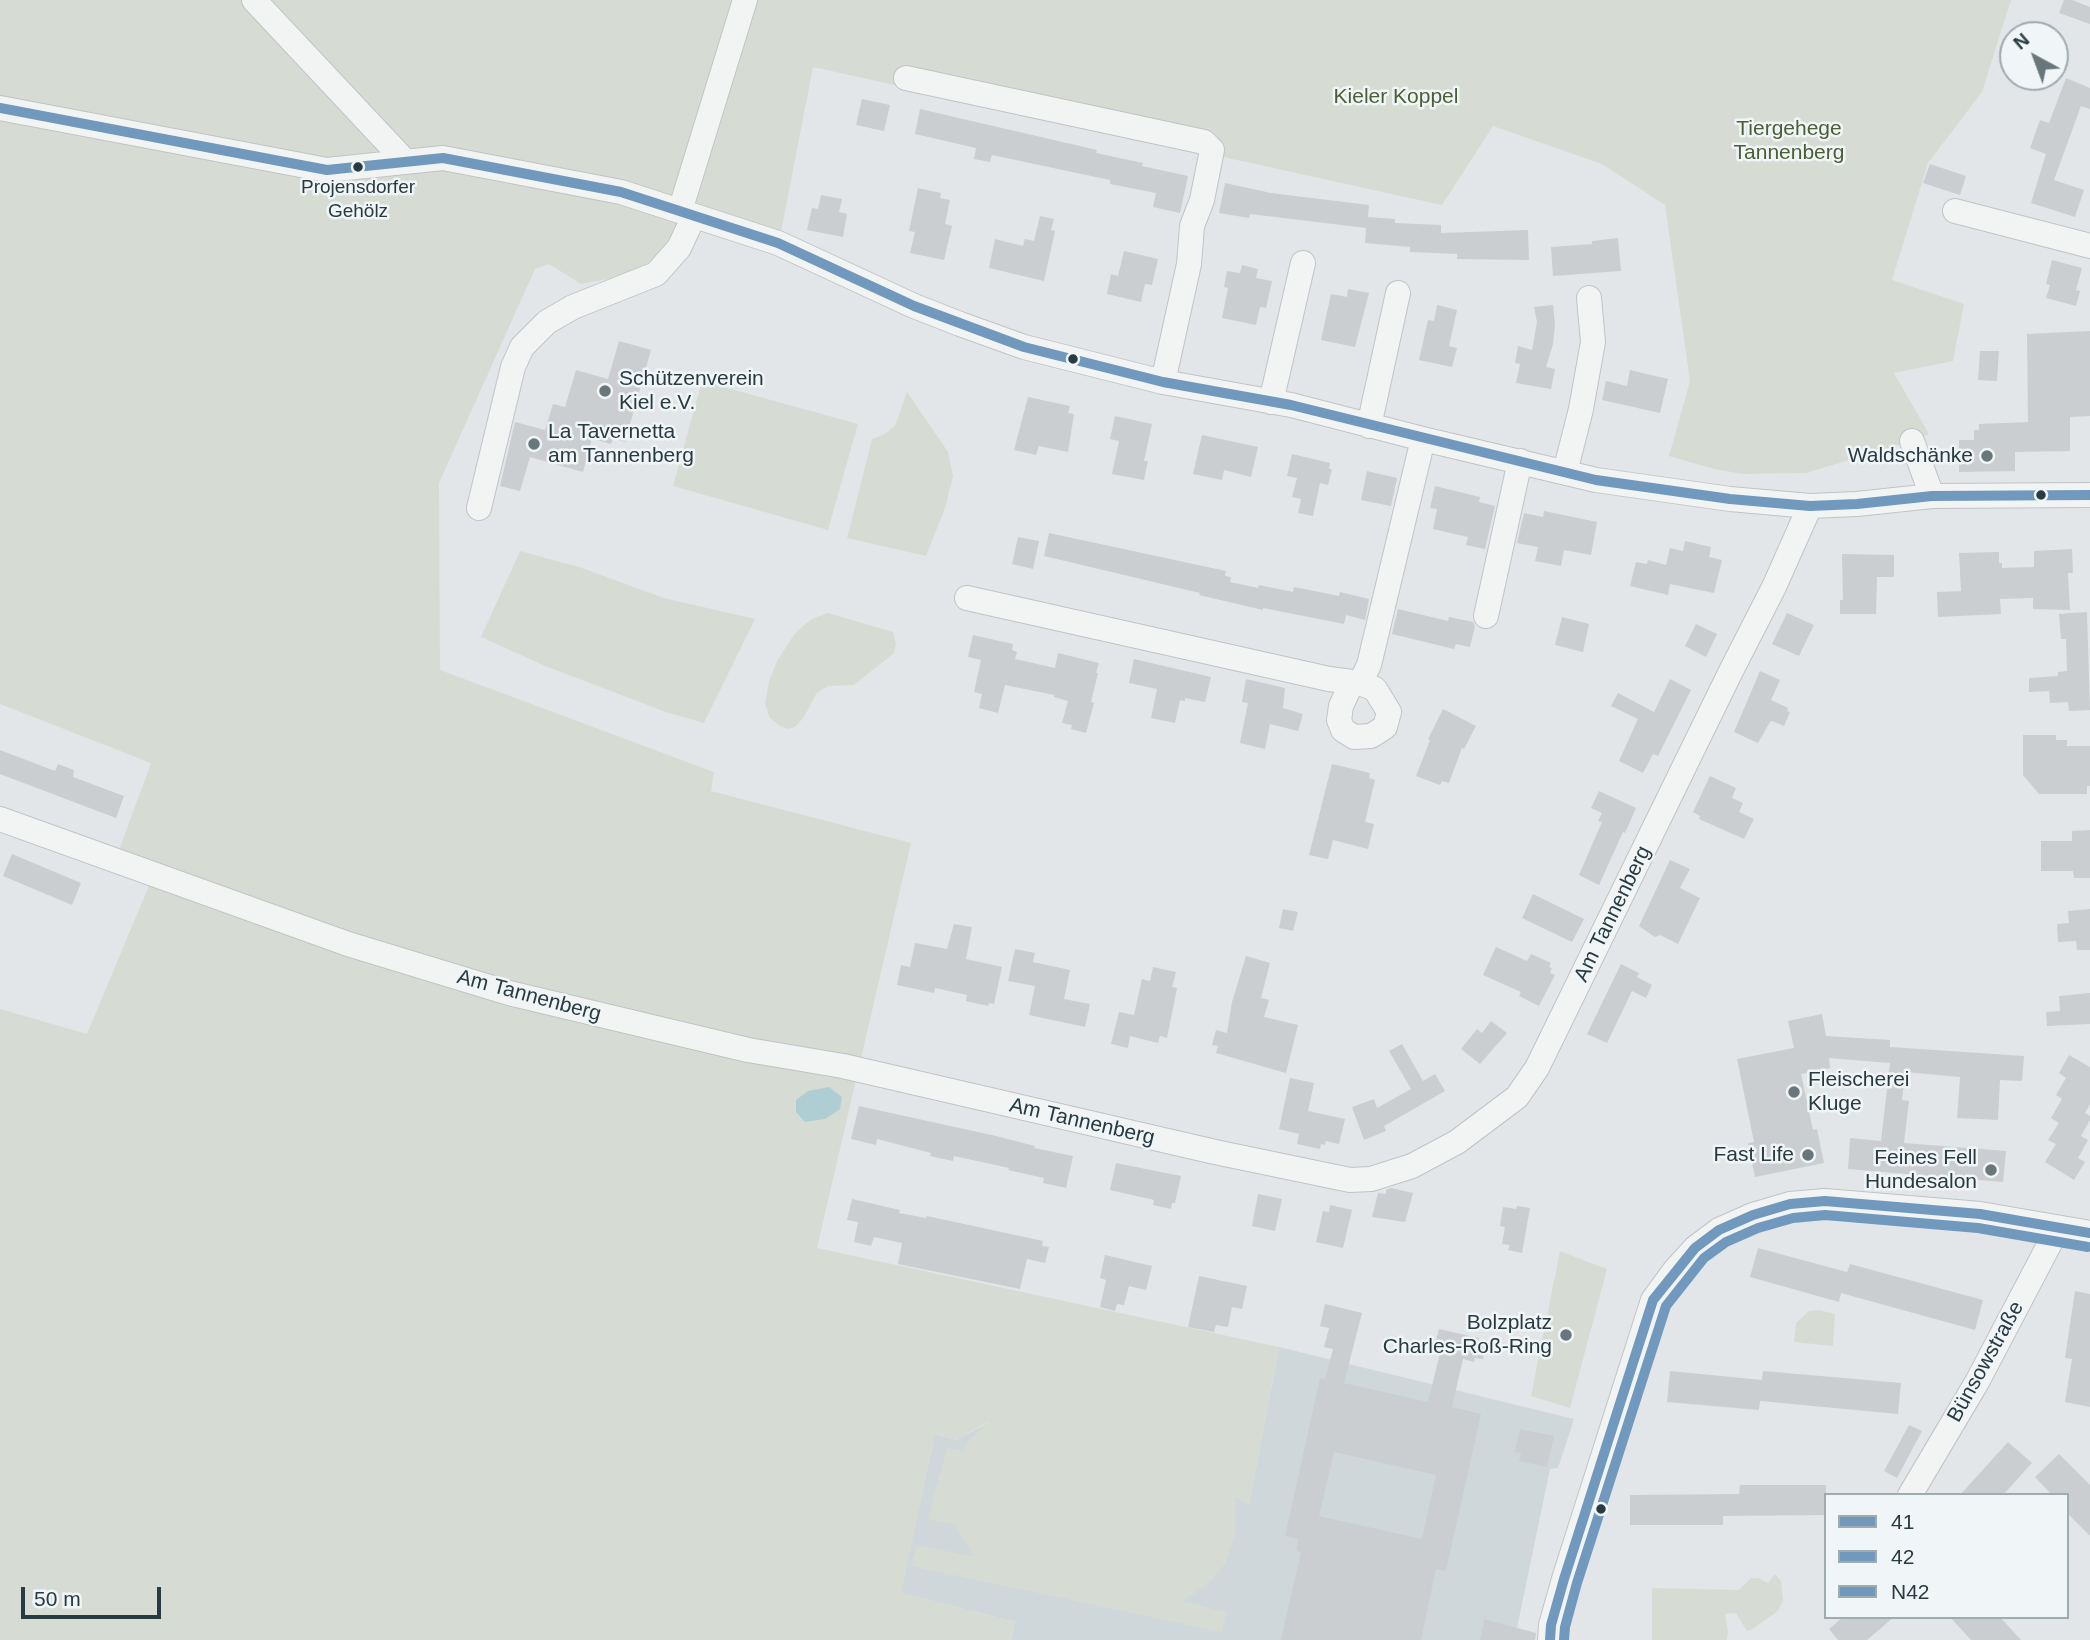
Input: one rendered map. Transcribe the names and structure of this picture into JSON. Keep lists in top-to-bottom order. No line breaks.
{"streets":{"street":["Am Tannenberg","Bünsowstraße"]},"parks":["Kieler Koppel","Tiergehege Tannenberg"],"places":["Projensdorfer Gehölz","Schützenverein Kiel e.V.","La Tavernetta am Tannenberg","Waldschänke","Fleischerei Kluge","Fast Life","Feines Fell Hundesalon","Bolzplatz Charles-Roß-Ring"],"lines":["transit line 41","transit line 42","transit line N42"],"legend":["41","42","N42"],"scale_bar":"50 m","north":"top left"}
